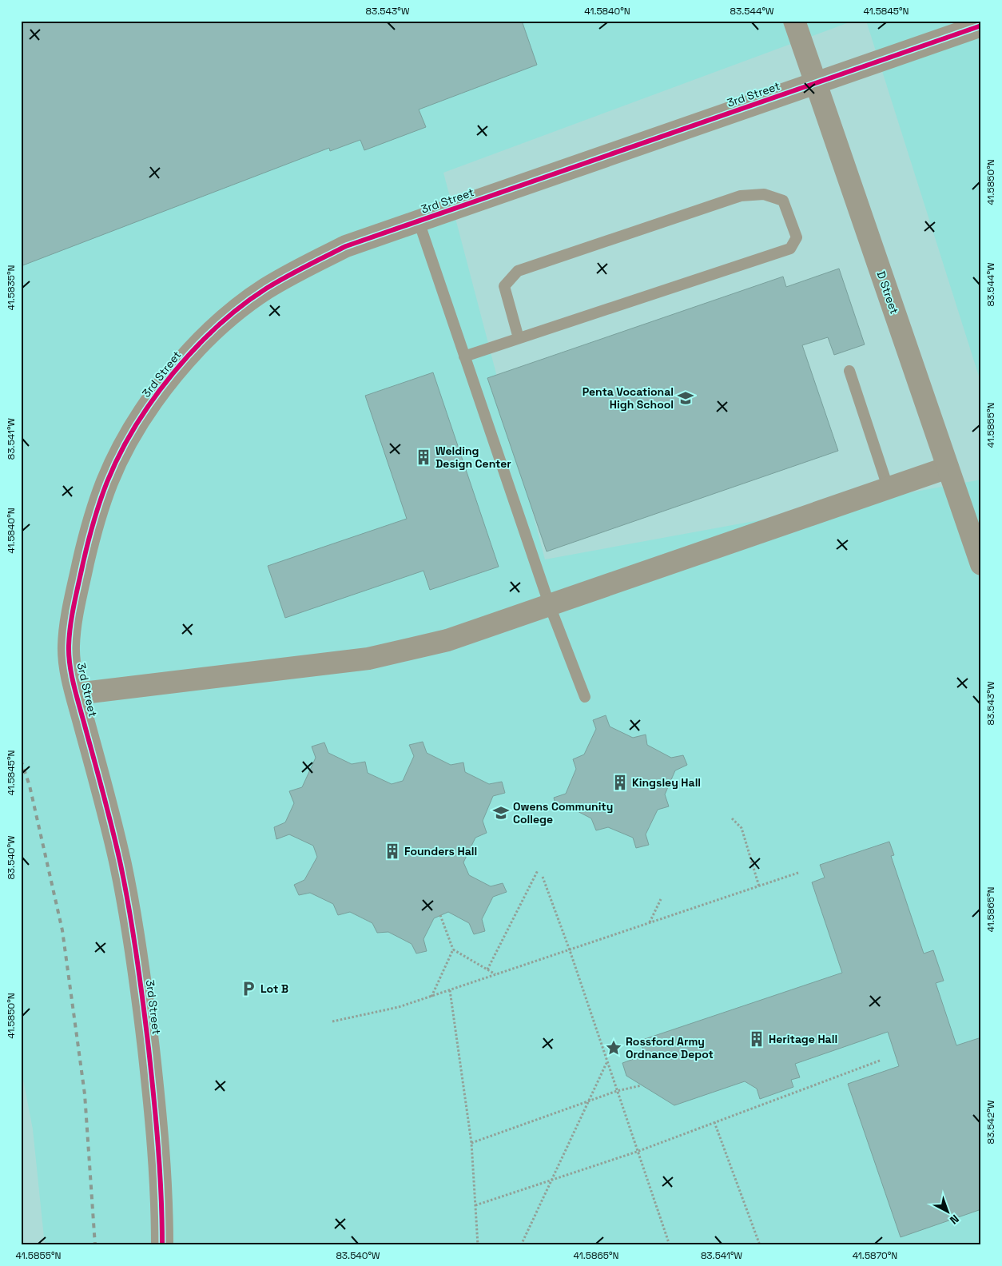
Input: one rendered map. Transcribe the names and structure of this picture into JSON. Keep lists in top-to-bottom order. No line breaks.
{"streets":{"street":["3rd Street","D Street"]},"crossings":[["3rd Street","D Street"]],"places":{"school or university":["Penta Vocational High School","Owens Community College"],"building":["Welding Design Center","Kingsley Hall","Founders Hall","Heritage Hall"],"parking":["Lot B"],"place":["Rossford Army Ordnance Depot"]},"north":"bottom right","coordinates":["83.543°W","41.5840°N","83.544°W","41.5845°N","41.5850°N","41.5835°N","41.5855°N","83.541°W","83.540°W","41.5865°N","83.542°W","41.5870°N"]}
